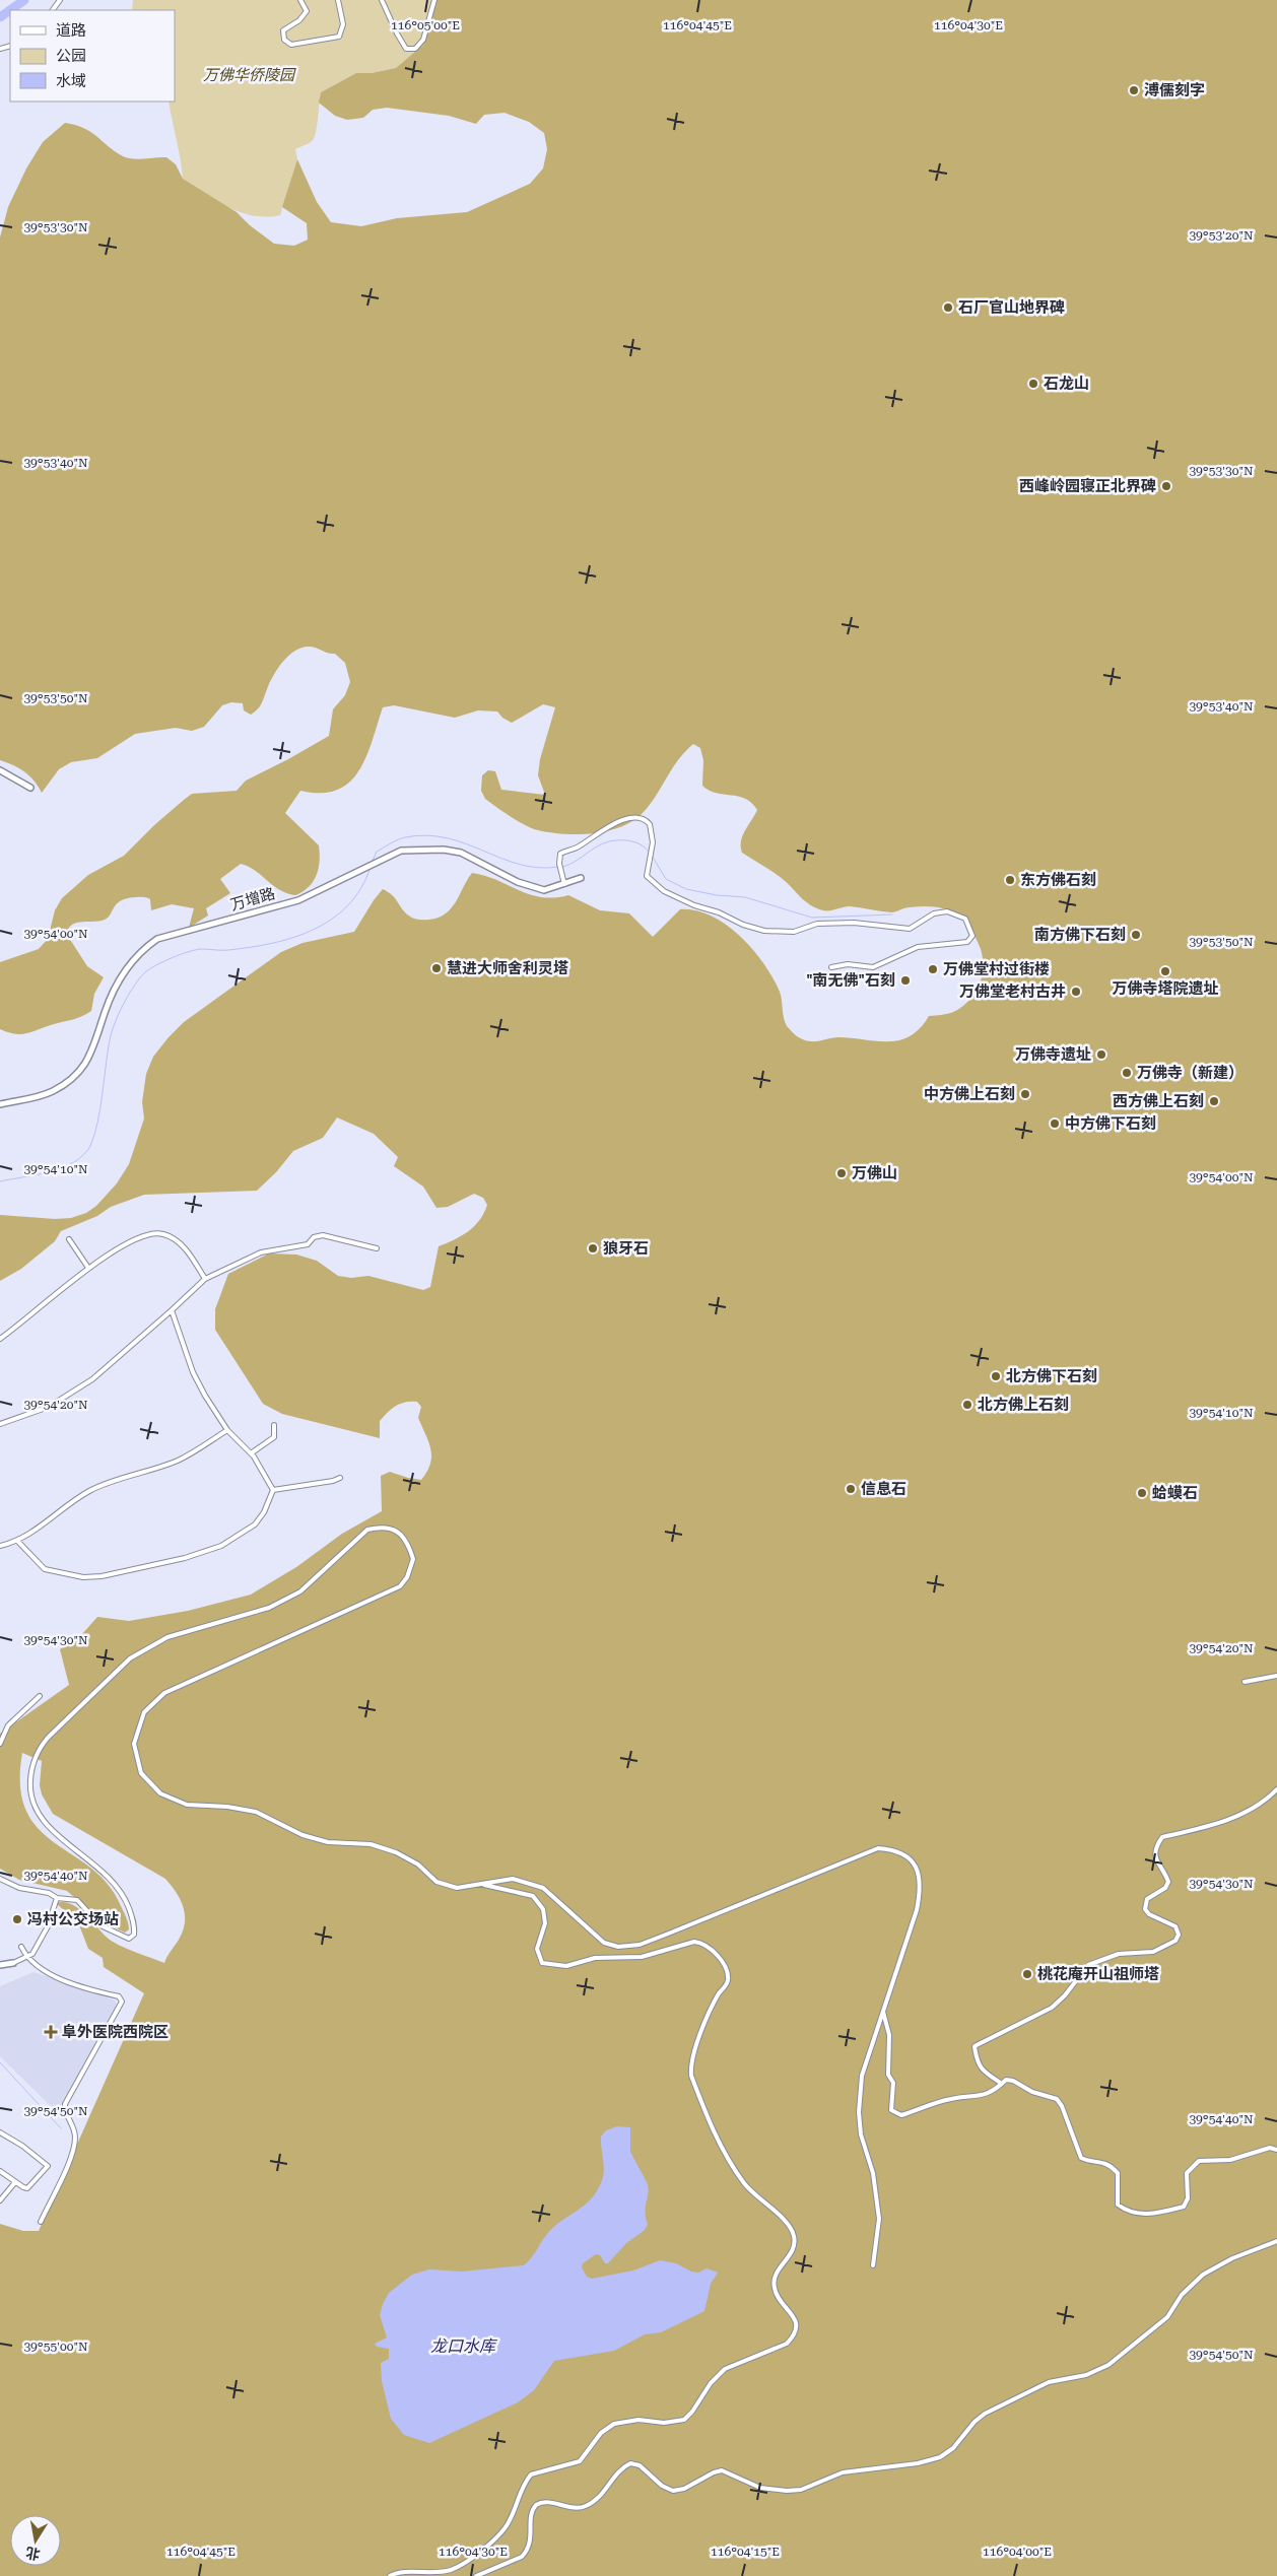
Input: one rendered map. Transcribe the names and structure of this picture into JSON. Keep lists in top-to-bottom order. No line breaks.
{"streets":{"street":["万增路"]},"water":["龙口水库"],"parks":["万佛华侨陵园"],"places":{"other":["溥儒刻字","石厂官山地界碑","石龙山","西峰岭园寝正北界碑","东方佛石刻","南方佛下石刻","慧进大师舍利灵塔","万佛堂村过街楼","万佛寺塔院遗址","\"南无佛\"石刻","万佛堂老村古井","万佛寺遗址","万佛寺（新建）","中方佛上石刻","西方佛上石刻","中方佛下石刻","万佛山","狼牙石","北方佛下石刻","北方佛上石刻","信息石","蛤蟆石","冯村公交场站","桃花庵开山祖师塔"],"health":["阜外医院西院区"]},"legend":["道路","公园","水域"],"north":"bottom","coordinates":["116°05'00\"E","116°04'45\"E","116°04'30\"E","39°53'30\"N","39°53'20\"N","39°53'40\"N","39°53'50\"N","39°54'00\"N","39°54'10\"N","39°54'20\"N","39°54'30\"N","39°54'40\"N","39°54'50\"N","39°55'00\"N","116°04'15\"E","116°04'00\"E"]}
